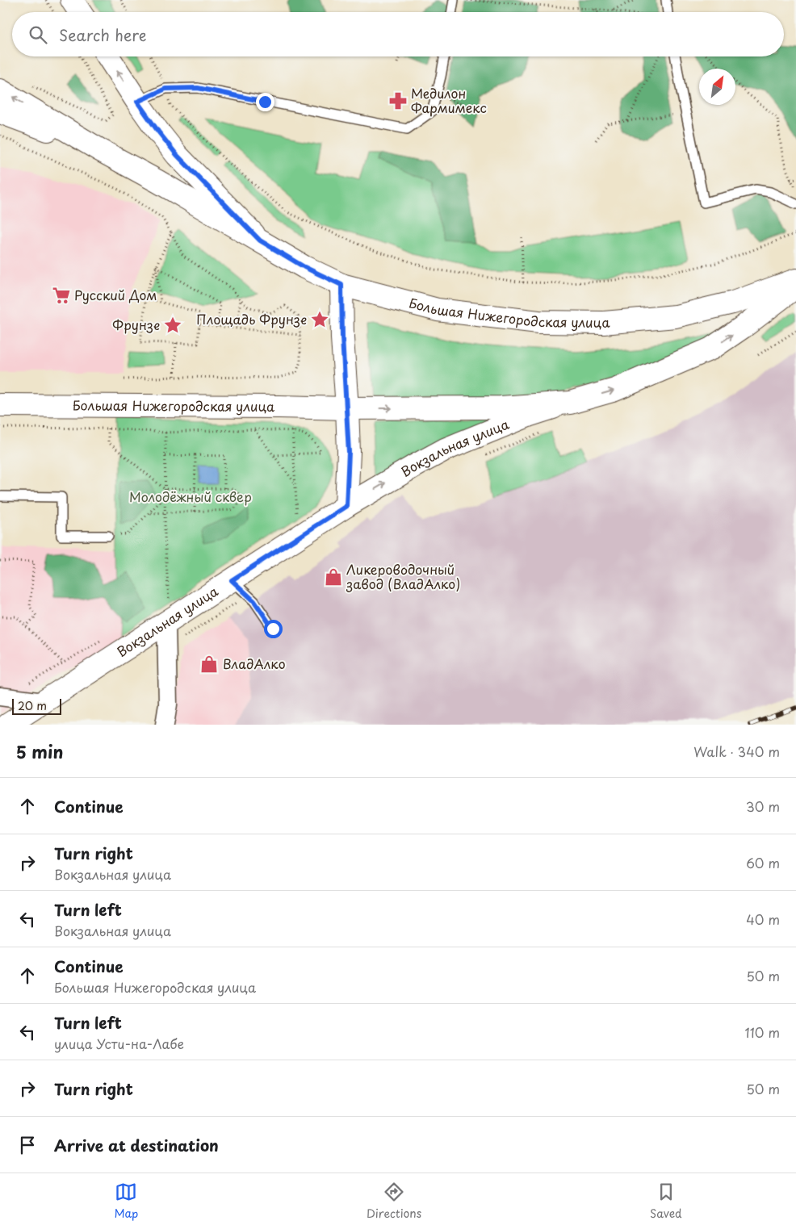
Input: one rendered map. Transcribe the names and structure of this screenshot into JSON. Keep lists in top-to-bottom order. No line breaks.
{"streets":{"main road":["Большая Нижегородская улица","Вокзальная улица"]},"crossings":[["Большая Нижегородская улица","Вокзальная улица"]],"one_way":["Вокзальная улица"],"parks":["Молодёжный сквер"],"places":{"pharmacy":["Медилон Фармимекс"],"supermarket":["Русский Дом"],"place":["Площадь Фрунзе","Фрунзе"],"shop":["Ликероводочный завод (ВладАлко)","ВладАлко"]},"scale_bar":"20 m","north":"top right","page":{"search":"Search here","scale":"20 m","heading":["5 min","Walk · 340 m"],"list":[["Continue","30 m"],["Turn right","Вокзальная улица","60 m"],["Turn left","Вокзальная улица","40 m"],["Continue","Большая Нижегородская улица","50 m"],["Turn left","улица Усти-на-Лабе","110 m"],["Turn right","50 m"],"Arrive at destination"],"nav":["Map","Directions","Saved"]}}
